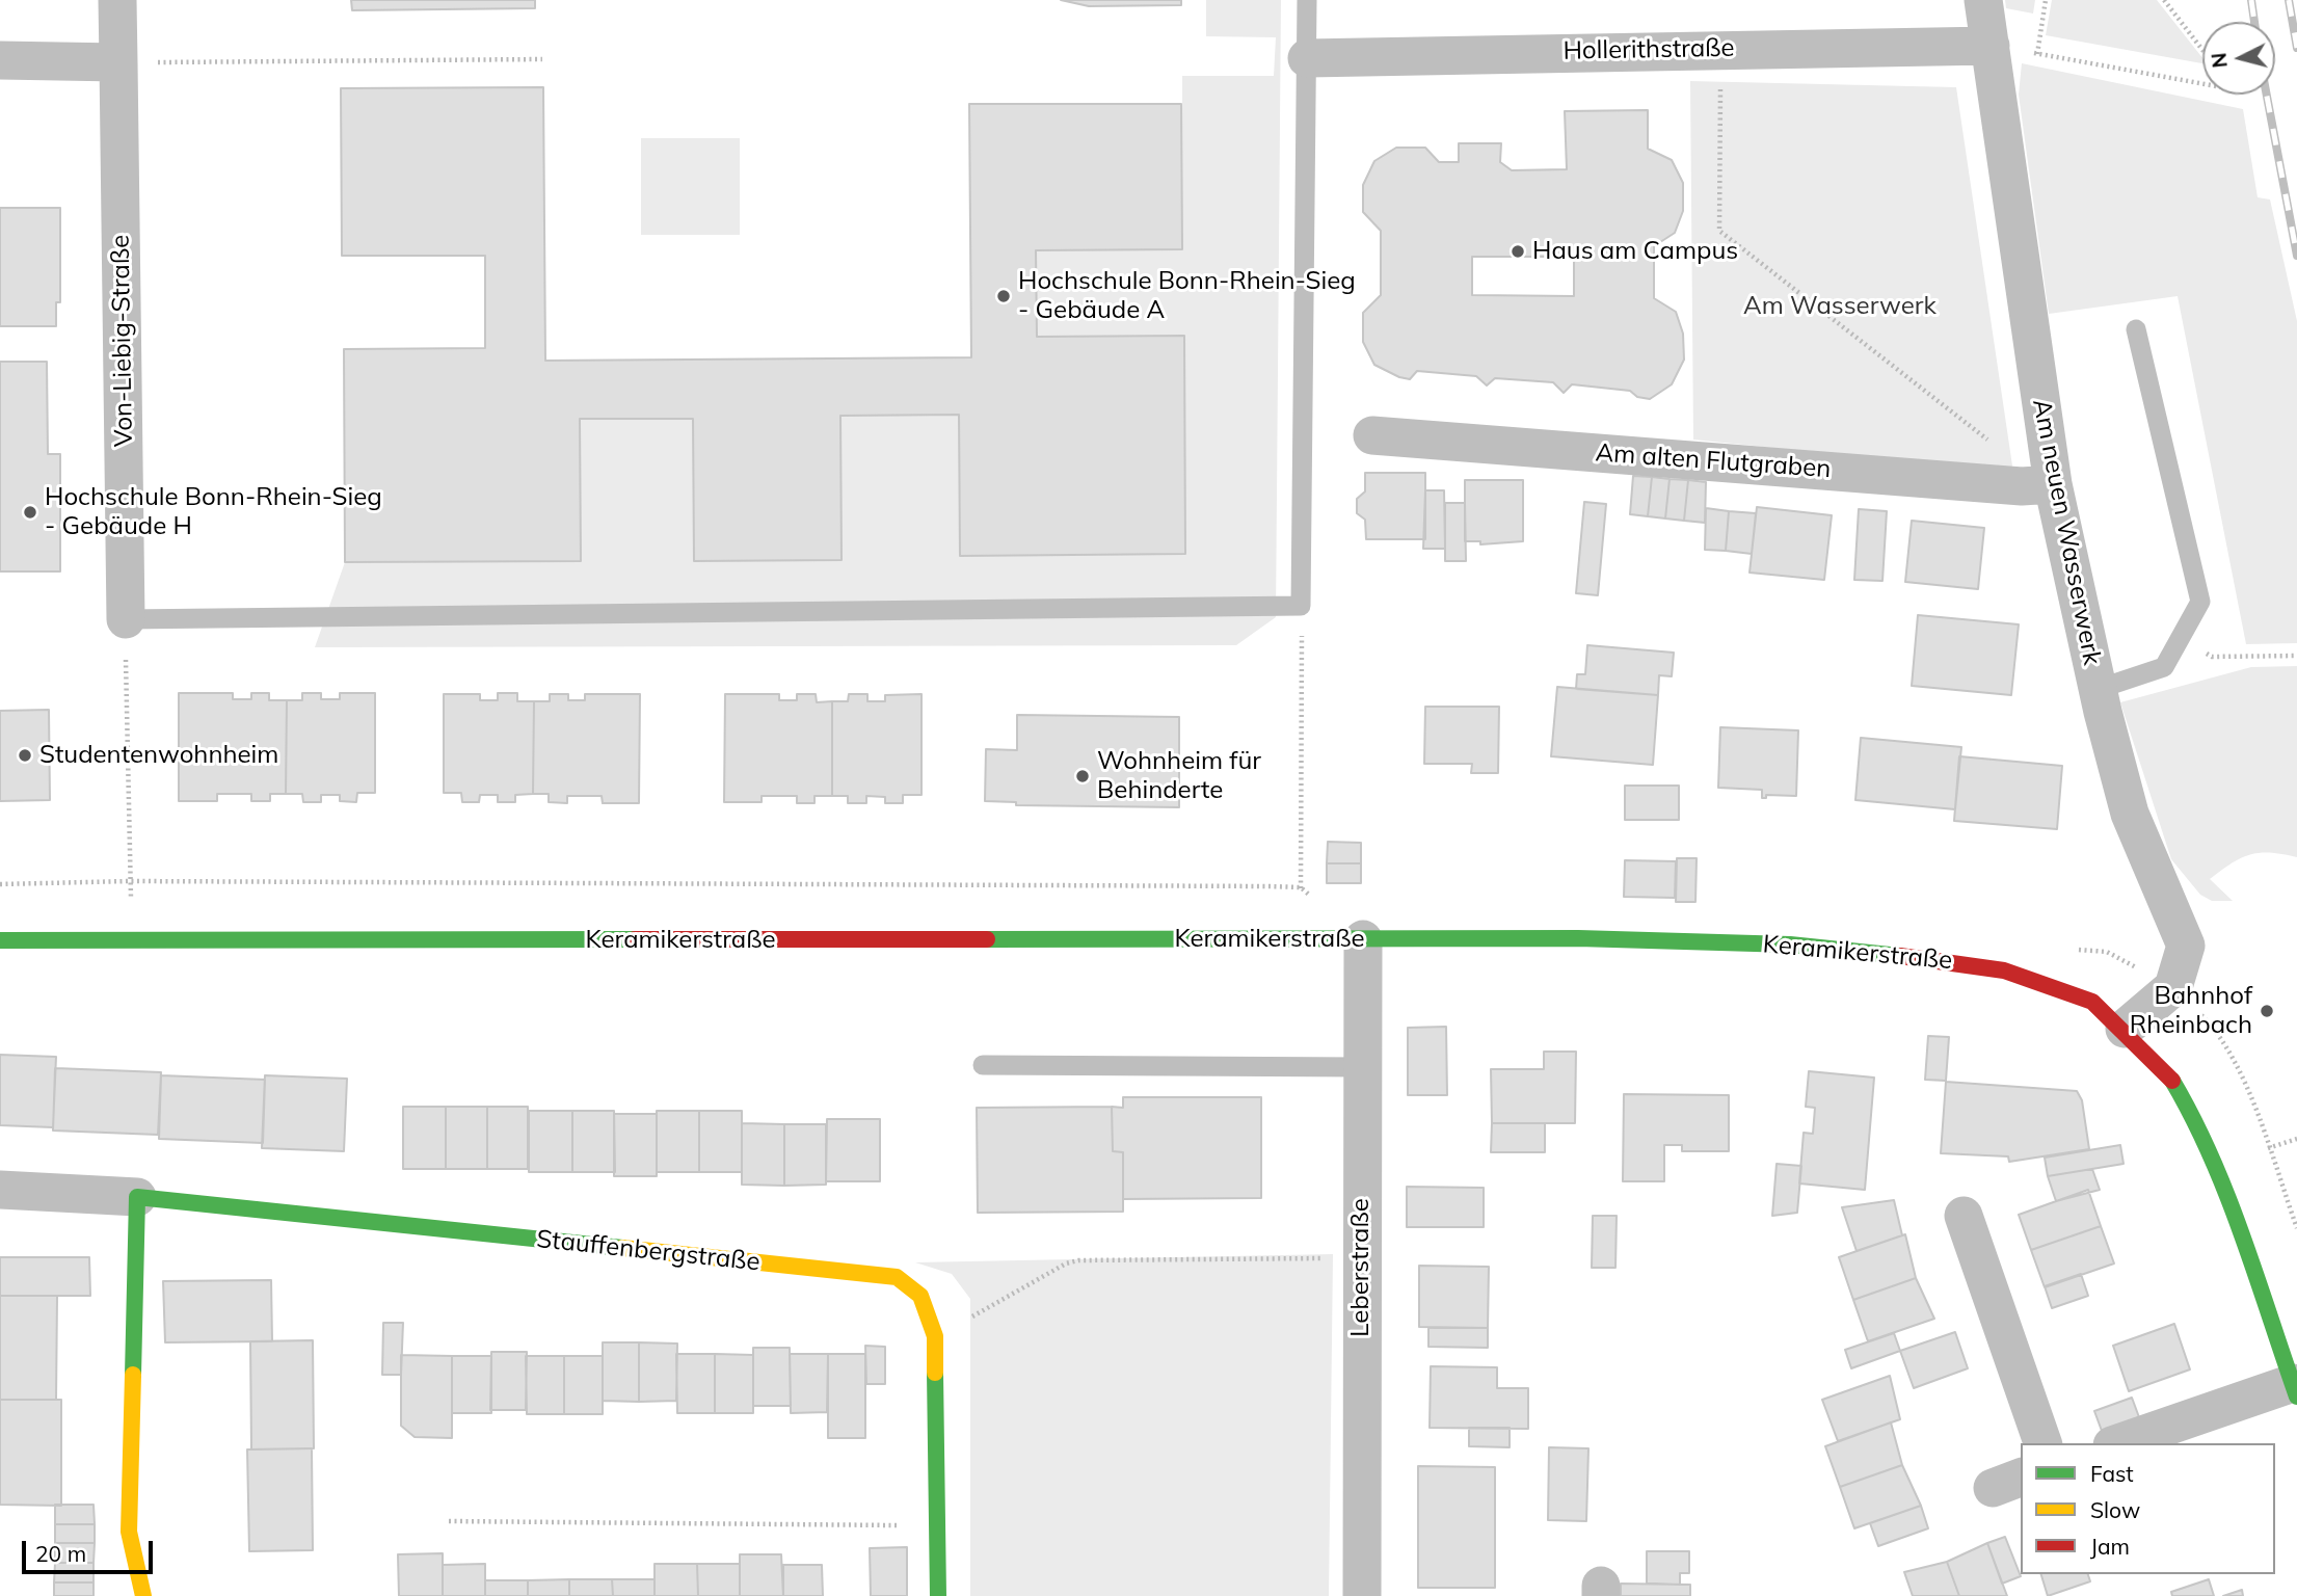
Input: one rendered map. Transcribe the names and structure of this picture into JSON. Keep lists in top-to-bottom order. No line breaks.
{"streets":{"street":["Hollerithstraße","Von-Liebig-Straße","Am alten Flutgraben","Am neuen Wasserwerk","Keramikerstraße","Stauffenbergstraße","Leberstraße"]},"crossings":[["Hollerithstraße","Am neuen Wasserwerk"],["Am alten Flutgraben","Am neuen Wasserwerk"],["Keramikerstraße","Leberstraße"]],"parks":["Am Wasserwerk"],"places":["Haus am Campus","Hochschule Bonn-Rhein-Sieg - Gebäude A","Hochschule Bonn-Rhein-Sieg - Gebäude H","Studentenwohnheim","Wohnheim für Behinderte","Bahnhof Rheinbach"],"legend":["Fast","Slow","Jam"],"scale_bar":"20 m","north":"left"}
